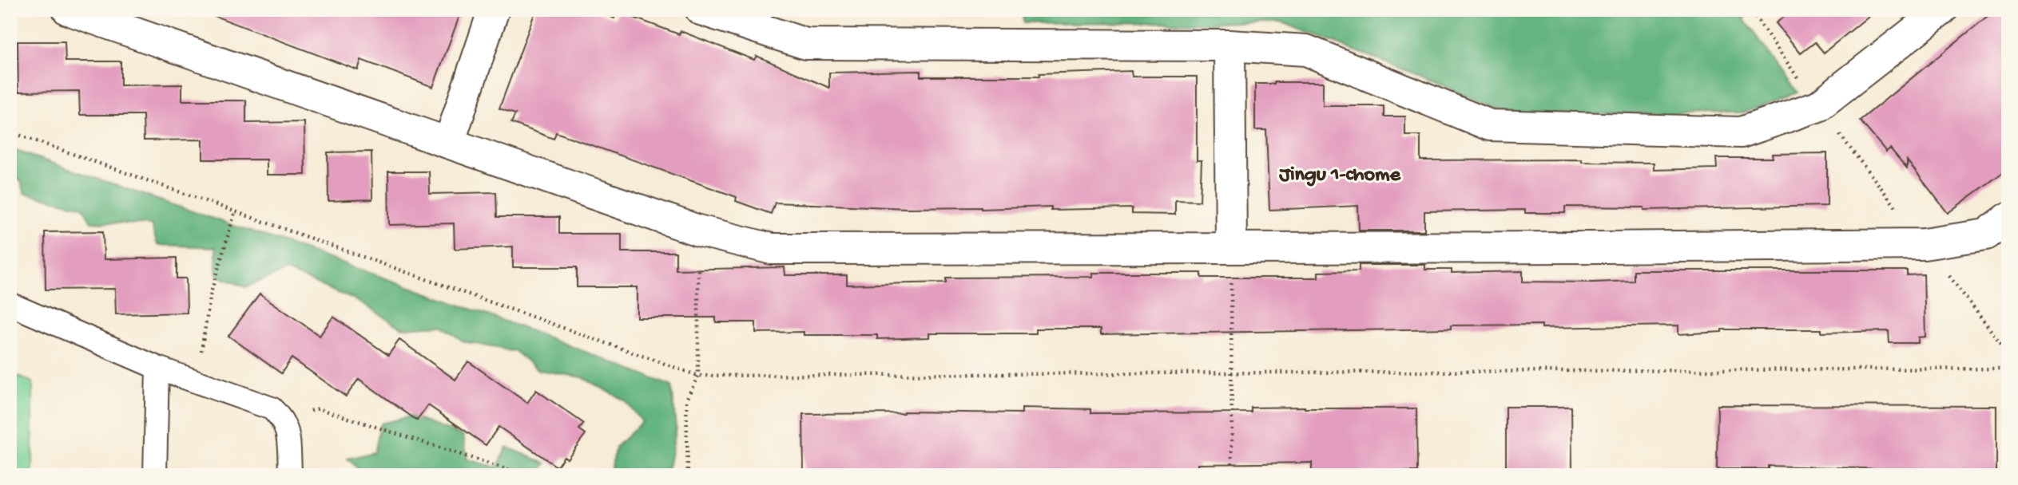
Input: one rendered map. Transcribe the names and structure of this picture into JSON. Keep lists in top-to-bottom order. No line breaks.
{"districts":["Jingu 1-chome"]}
